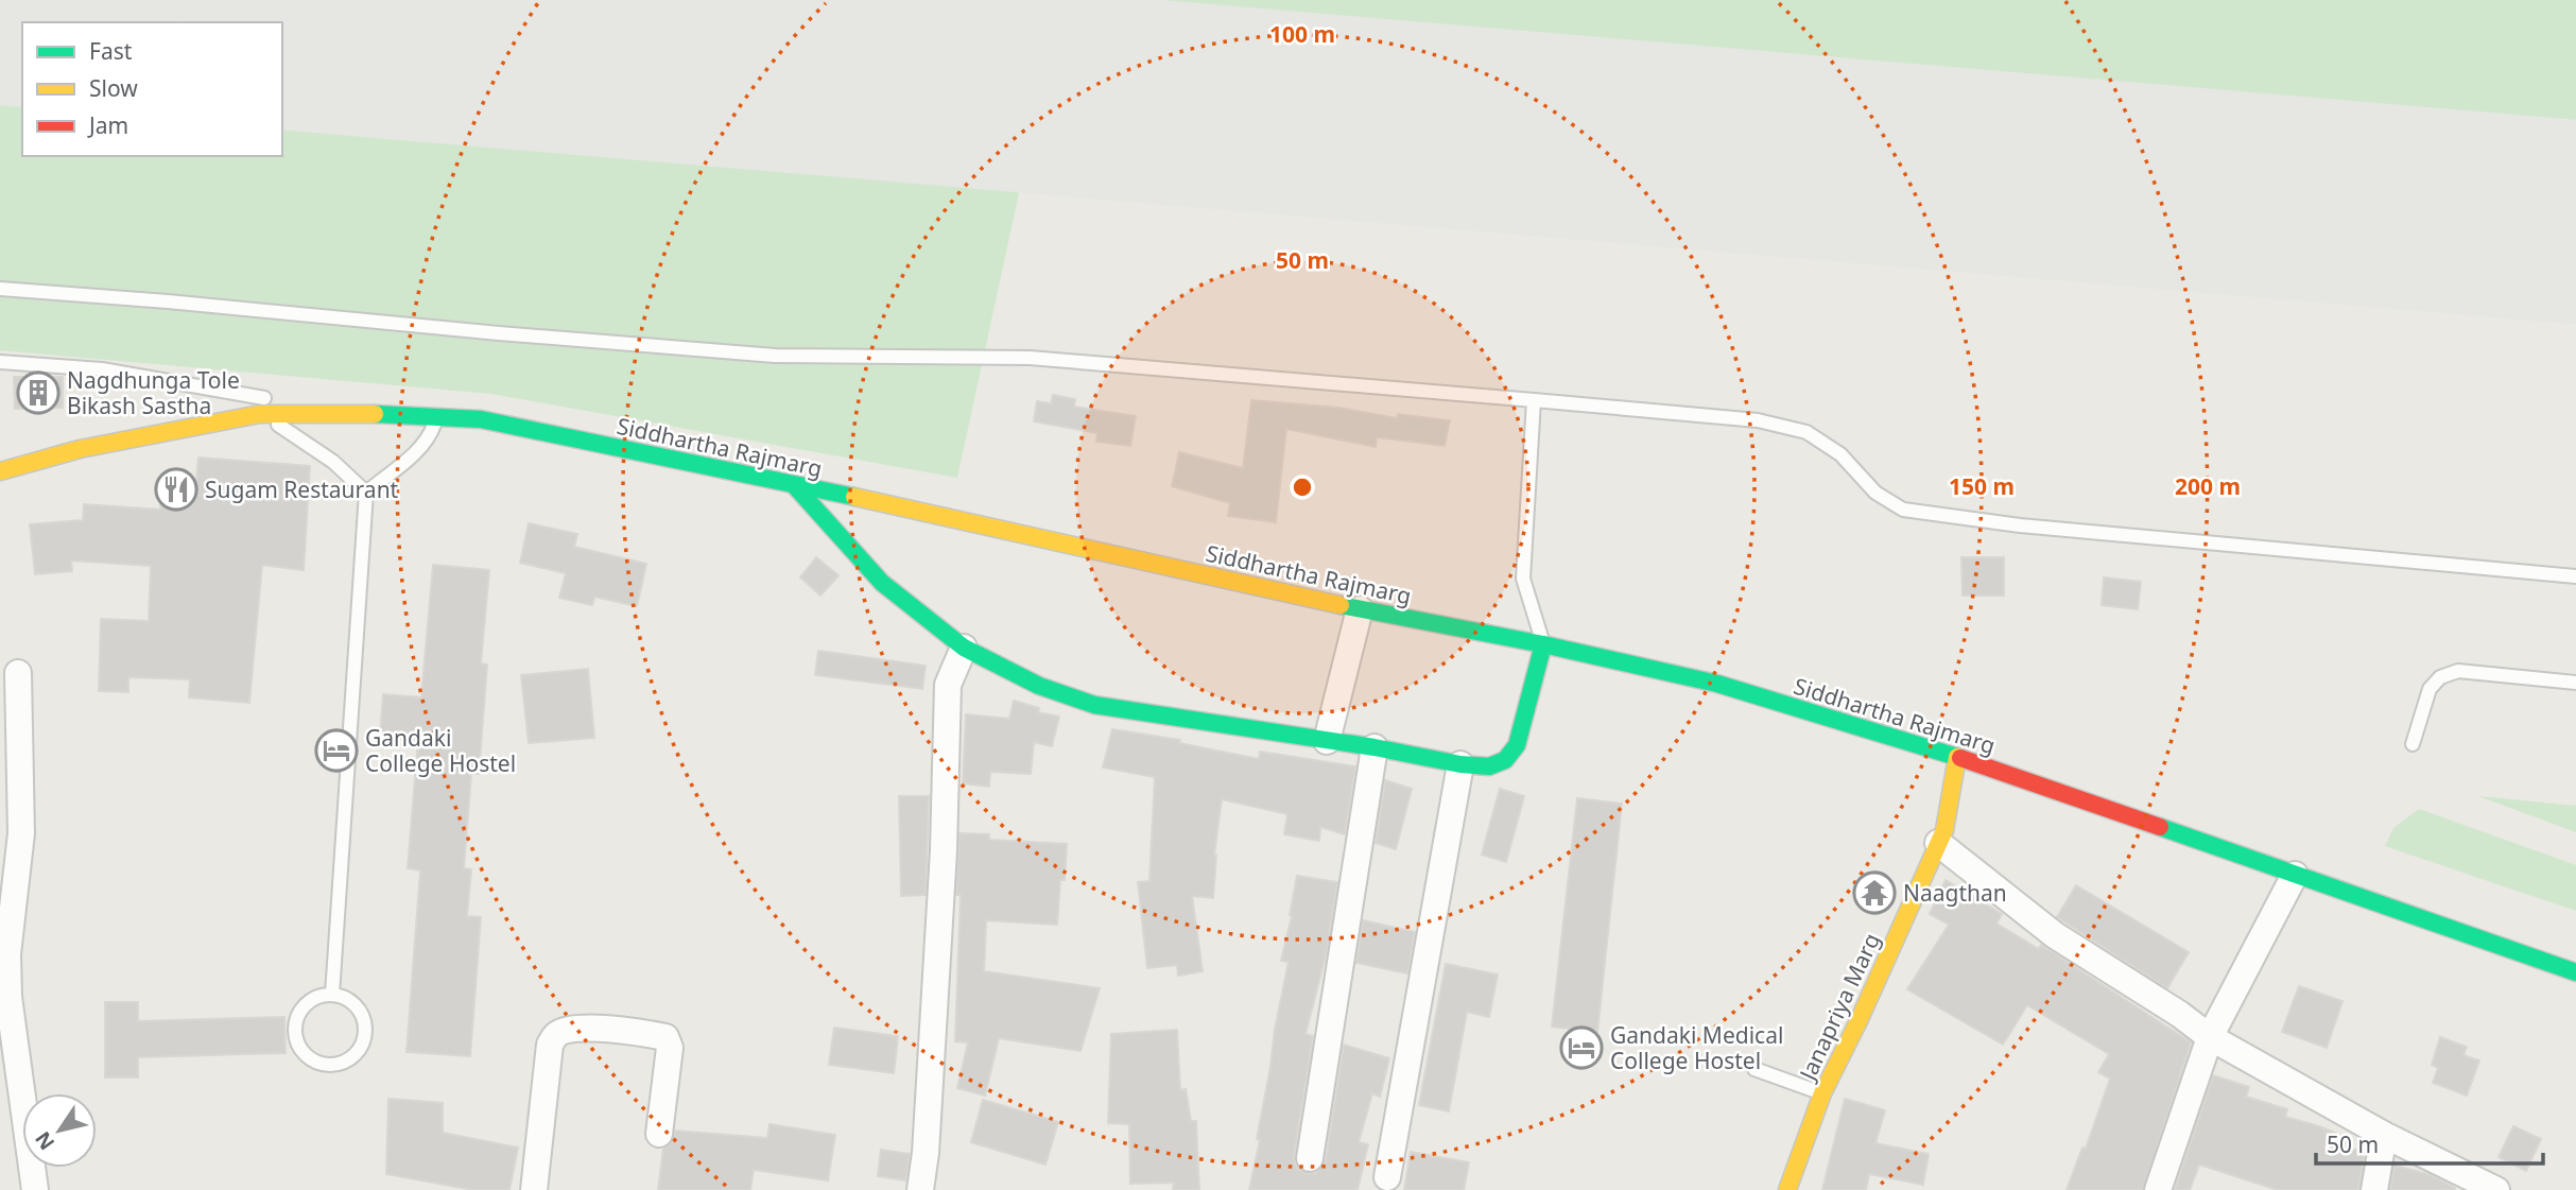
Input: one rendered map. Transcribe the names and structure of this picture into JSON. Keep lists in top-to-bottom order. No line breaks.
{"streets":{"main road":["Siddhartha Rajmarg","Janapriya Marg"]},"crossings":[["Siddhartha Rajmarg","Janapriya Marg"]],"places":{"building":["Nagdhunga Tole Bikash Sastha"],"restaurant":["Sugam Restaurant"],"hotel":["Gandaki College Hostel","Gandaki Medical College Hostel"],"temple":["Naagthan"]},"legend":["Fast","Slow","Jam"],"scale_bar":"50 m","north":"bottom left","rings":["100 m","50 m","150 m","200 m"]}
